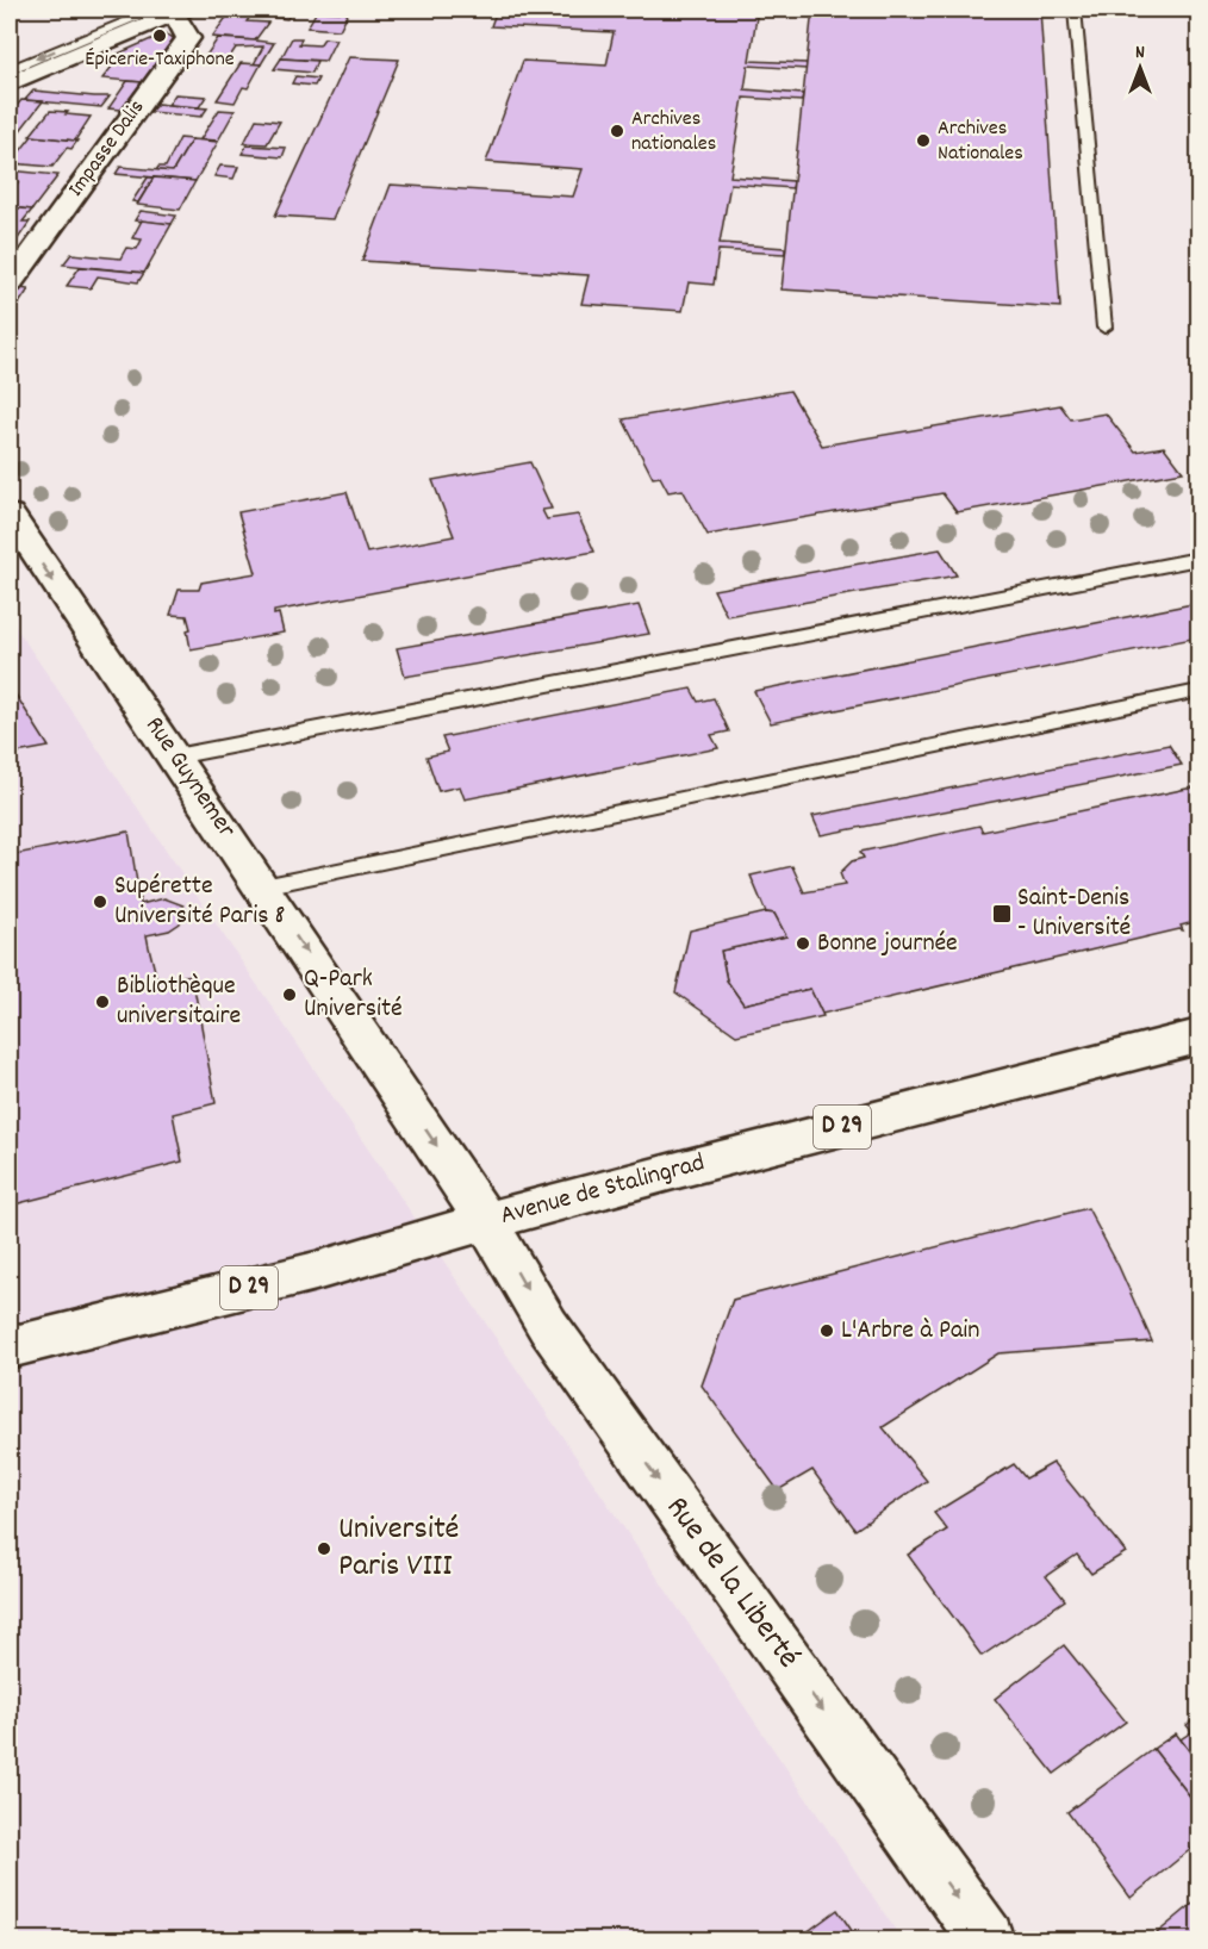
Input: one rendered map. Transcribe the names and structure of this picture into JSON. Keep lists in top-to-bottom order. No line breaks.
{"streets":{"street":["Impasse Dalis","Rue Guynemer","D 29","Avenue de Stalingrad","Rue de la Liberté"]},"crossings":[["Rue Guynemer","Avenue de Stalingrad"],["Rue Guynemer","Rue de la Liberté"],["Avenue de Stalingrad","Rue de la Liberté"]],"one_way":["Rue Guynemer","Rue de la Liberté"],"places":{"other":["Épicerie-Taxiphone","Archives nationales","Archives Nationales","Supérette Université Paris 8","Bonne journée","Q-Park Université","Bibliothèque universitaire","L'Arbre à Pain","Université Paris VIII"],"transit":["Saint-Denis - Université"]},"north":"top"}
